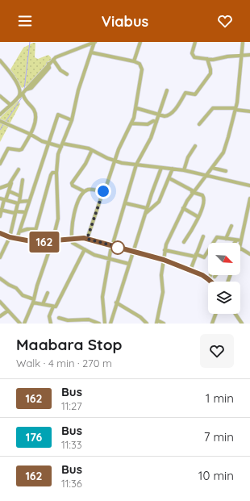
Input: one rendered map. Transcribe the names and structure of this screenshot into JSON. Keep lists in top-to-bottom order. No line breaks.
{"lines":["bus line 162"],"north":"bottom right","page":{"header":"Viabus","on_map":"162","heading":["Maabara Stop","Walk · 4 min · 270 m"],"list":[{"mark":"162","name":"Bus","note":"11:27","value":"1 min"},{"mark":"176","name":"Bus","note":"11:33","value":"7 min"},{"mark":"162","name":"Bus","note":"11:36","value":"10 min"}]}}
